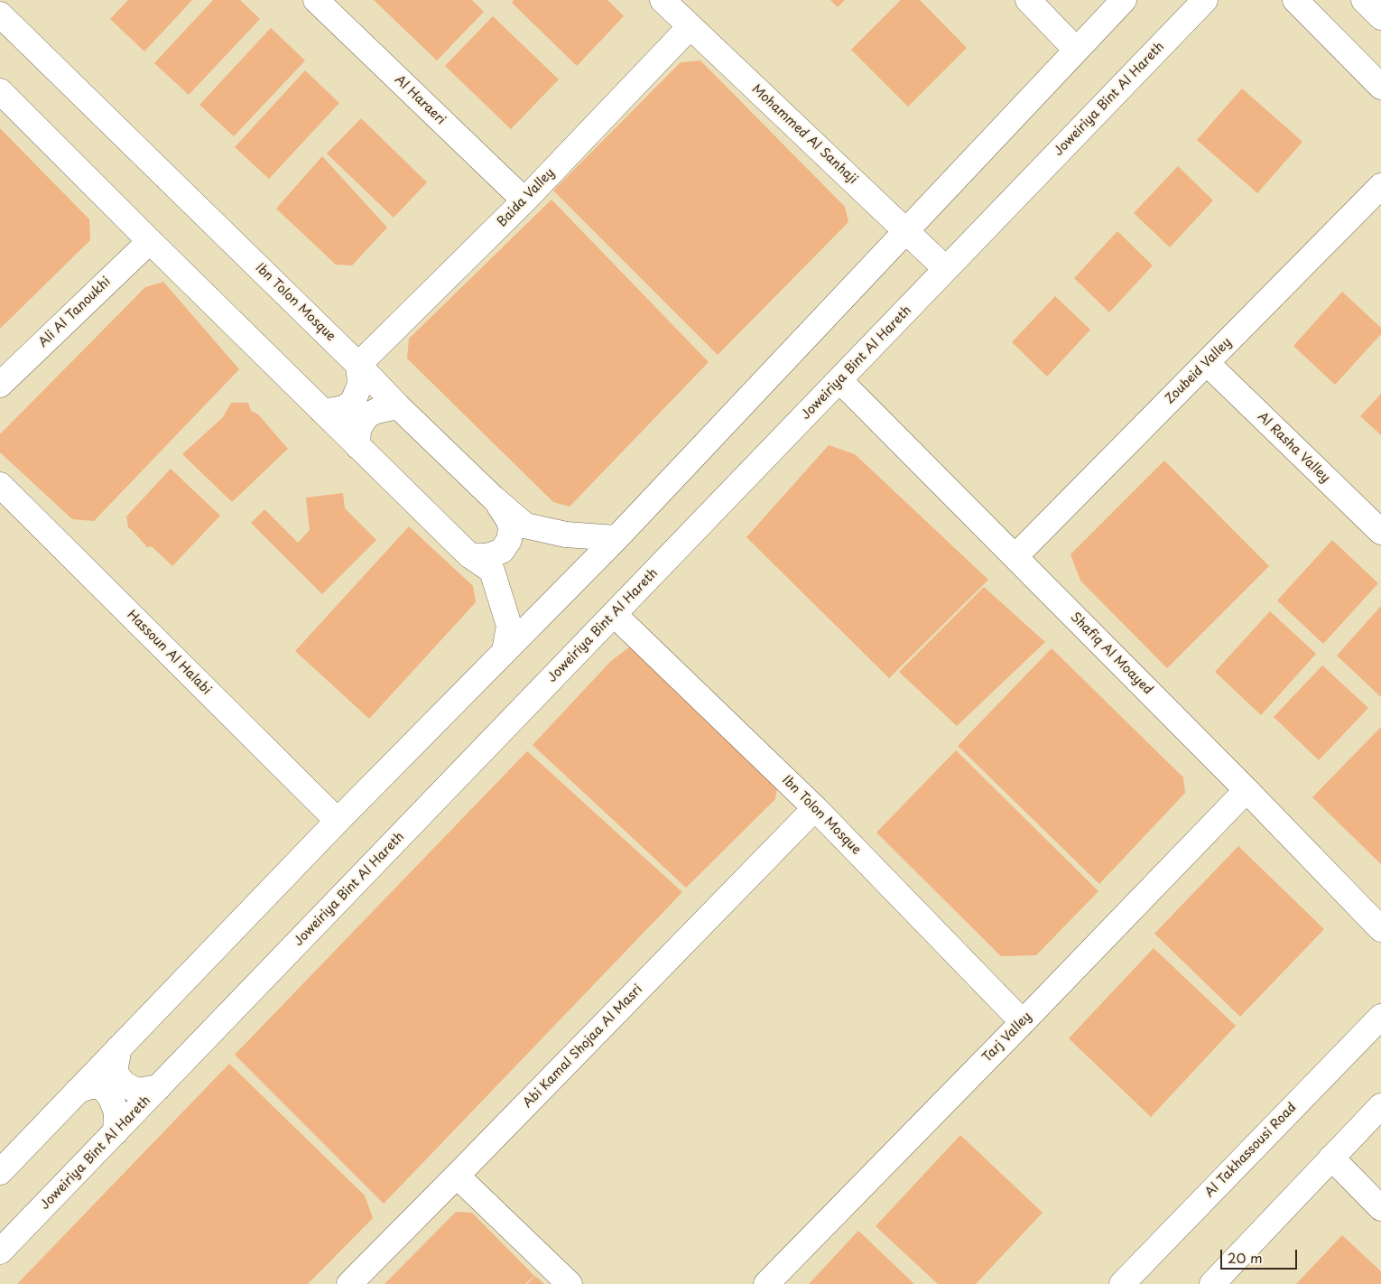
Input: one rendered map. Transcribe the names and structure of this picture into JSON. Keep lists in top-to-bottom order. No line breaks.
{"streets":{"street":["Joweiriya Bint Al Hareth","Al Haraeri","Mohammed Al Sanhaji","Baida Valley","Ibn Tolon Mosque","Ali Al Tanoukhi","Zoubeid Valley","Al Rasha Valley","Hassoun Al Halabi","Shafiq Al Moayed","Tarj Valley","Abi Kamal Shojaa Al Masri","Al Takhassousi Road"]},"crossings":[["Joweiriya Bint Al Hareth","Mohammed Al Sanhaji"],["Joweiriya Bint Al Hareth","Ibn Tolon Mosque"],["Joweiriya Bint Al Hareth","Shafiq Al Moayed"],["Al Haraeri","Baida Valley"],["Mohammed Al Sanhaji","Baida Valley"],["Baida Valley","Ibn Tolon Mosque"],["Ibn Tolon Mosque","Tarj Valley"],["Ibn Tolon Mosque","Abi Kamal Shojaa Al Masri"],["Zoubeid Valley","Al Rasha Valley"],["Zoubeid Valley","Shafiq Al Moayed"],["Shafiq Al Moayed","Tarj Valley"]],"scale_bar":"20 m"}
